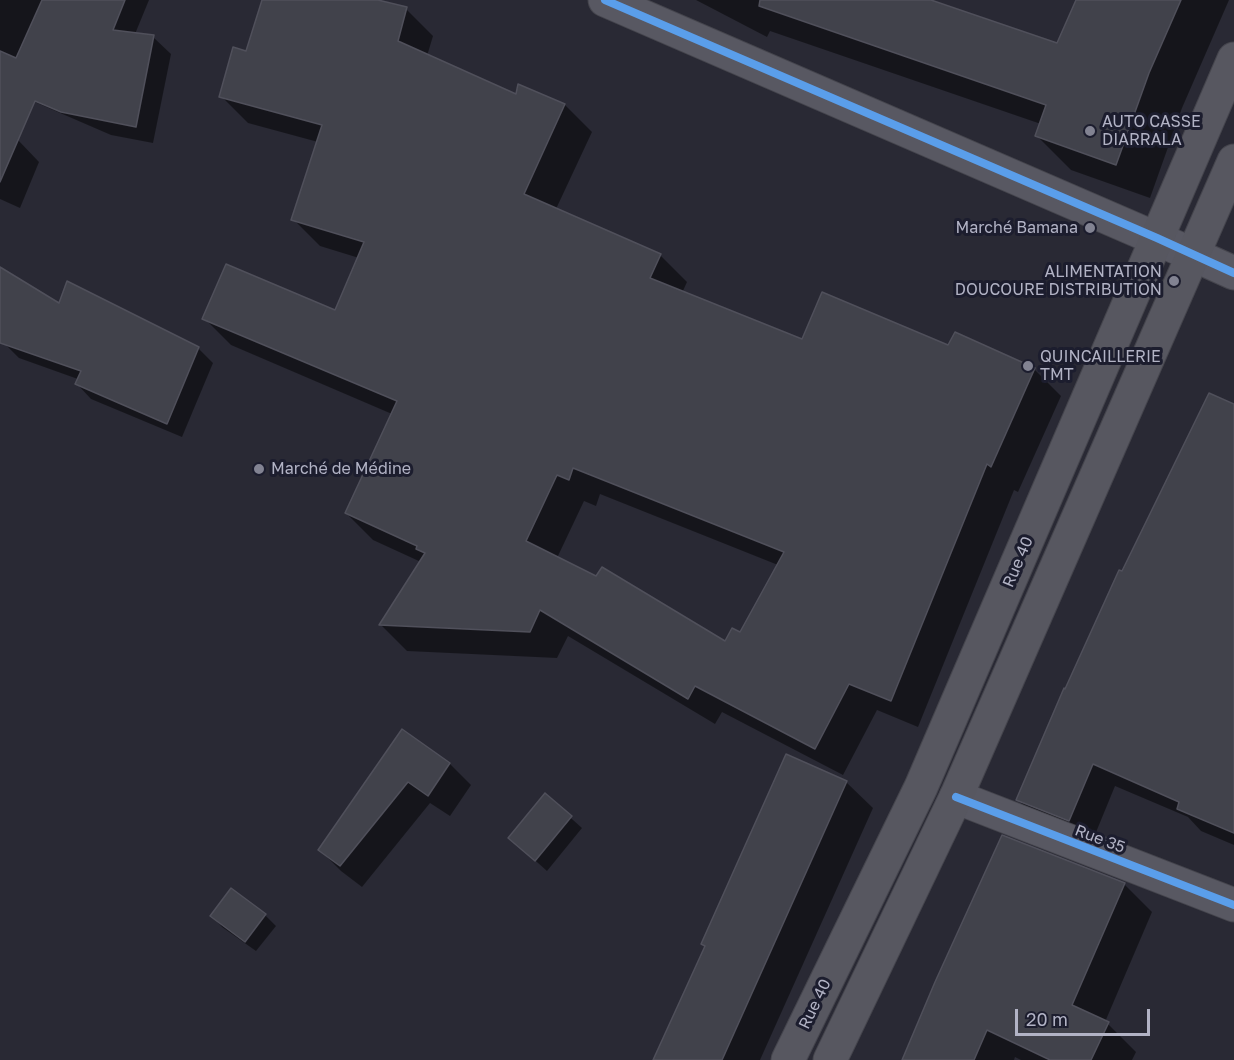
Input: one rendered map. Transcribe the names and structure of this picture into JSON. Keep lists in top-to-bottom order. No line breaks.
{"streets":{"main road":["Rue 40"],"street":["Rue 35"]},"places":["AUTO CASSE DIARRALA","Marché Bamana","ALIMENTATION DOUCOURE DISTRIBUTION","QUINCAILLERIE TMT","Marché de Médine"],"scale_bar":"20 m"}
